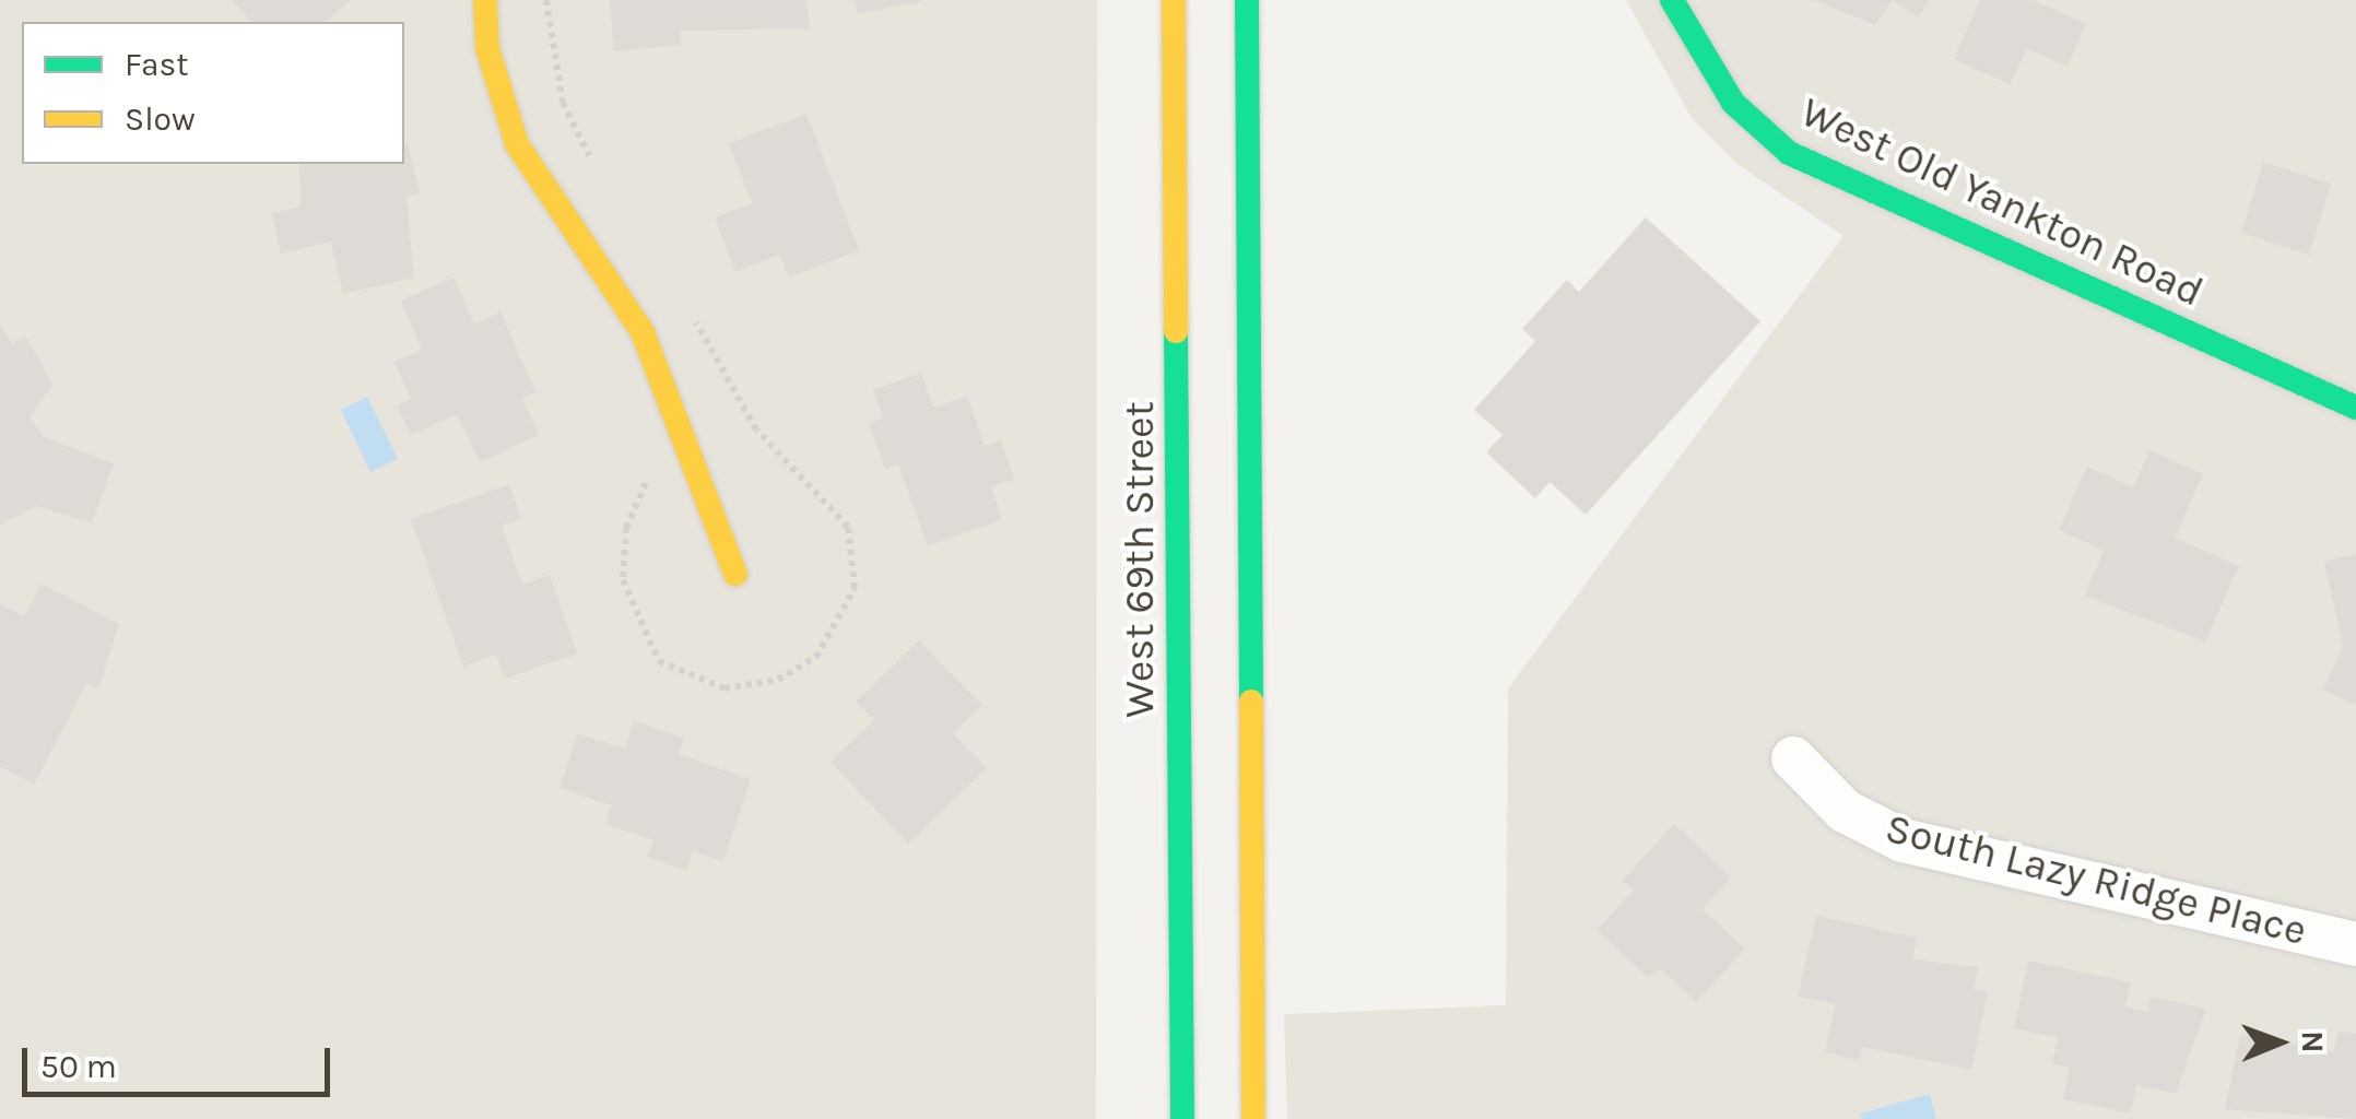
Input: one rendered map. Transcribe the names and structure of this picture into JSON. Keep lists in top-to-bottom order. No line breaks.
{"streets":{"main road":["West Old Yankton Road","West 69th Street"],"street":["South Lazy Ridge Place"]},"legend":["Fast","Slow"],"scale_bar":"50 m","north":"right"}
